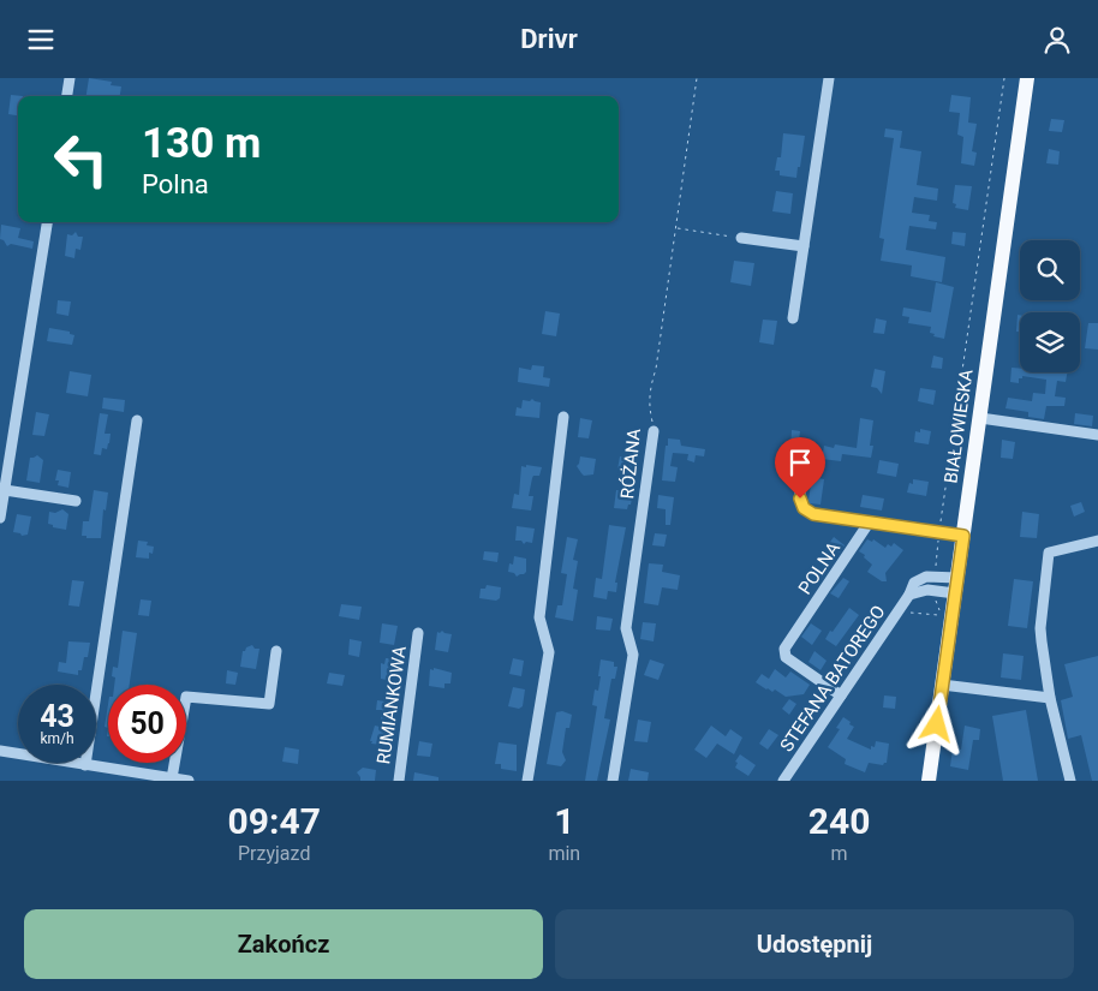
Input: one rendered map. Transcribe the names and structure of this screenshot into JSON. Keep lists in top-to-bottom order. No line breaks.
{"streets":{"main road":["BIAŁOWIESKA"],"street":["RÓŻANA","POLNA","STEFANA BATOREGO","RUMIANKOWA"]},"crossings":[["POLNA","STEFANA BATOREGO"]],"page":{"header":"Drivr","turn":["130 m","Polna"],"speed":"43 km/h","limit":"50","eta":["09:47","Przyjazd","1","min","240","m"],"buttons":["Zakończ","Udostępnij"]}}
